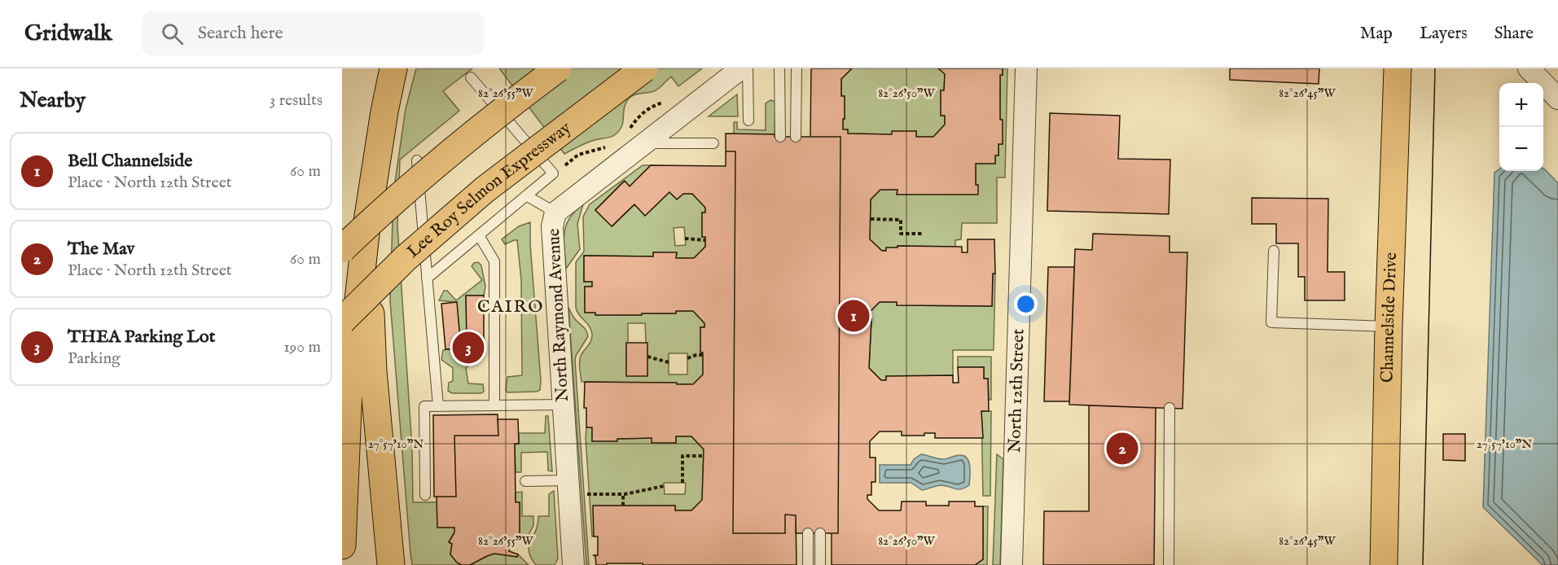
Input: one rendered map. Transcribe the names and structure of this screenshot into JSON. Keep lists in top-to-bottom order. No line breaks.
{"streets":{"main road":["Lee Roy Selmon Expressway","Channelside Drive"],"street":["North Raymond Avenue","North 12th Street"]},"districts":["CAIRO"],"page":{"header":"Gridwalk","search":"Search here","nav":["Map","Layers","Share"],"heading":["Nearby","3 results"],"map_buttons":["+","−"],"list":[{"mark":"1","name":"Bell Channelside","note":"Place · North 12th Street","value":"60 m"},{"mark":"2","name":"The Mav","note":"Place · North 12th Street","value":"60 m"},{"mark":"3","name":"THEA Parking Lot","note":"Parking","value":"190 m"}],"pins":["1","3","2"]},"coordinates":["82°26'55\"W","82°26'50\"W","82°26'45\"W","27°57'10\"N"]}
